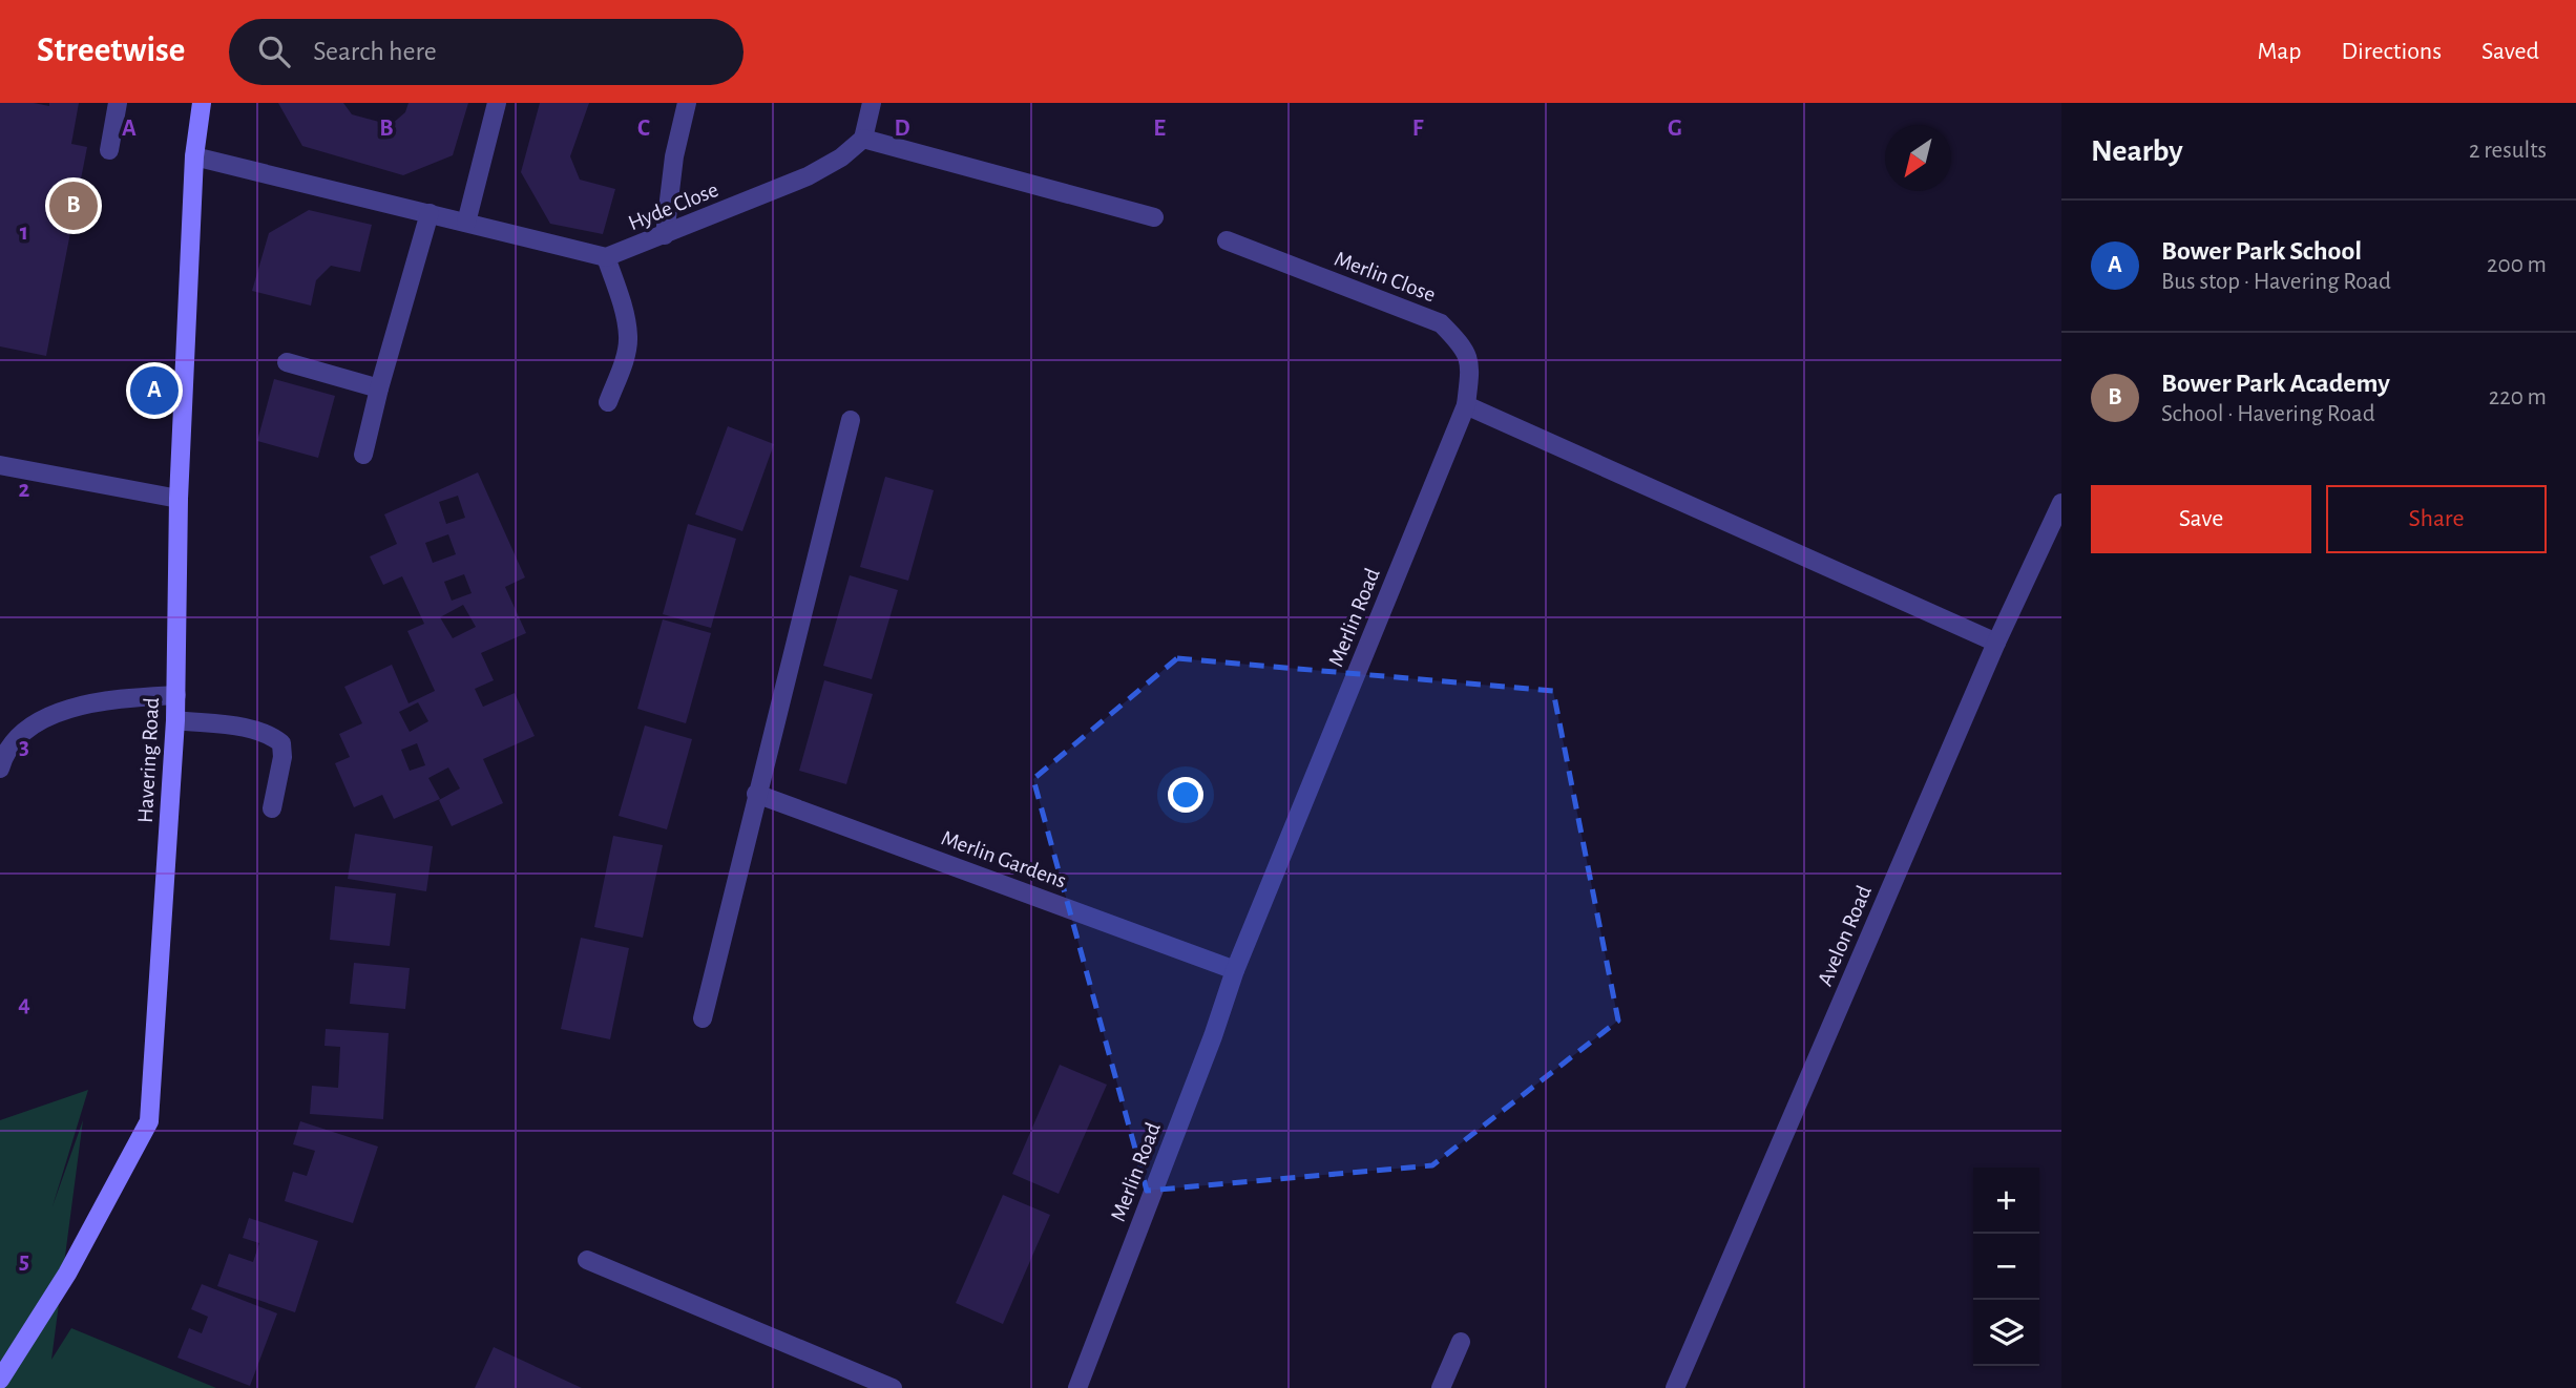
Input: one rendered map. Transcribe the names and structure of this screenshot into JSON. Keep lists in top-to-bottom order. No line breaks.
{"streets":{"main road":["Havering Road"],"street":["Hyde Close","Merlin Close","Merlin Road","Merlin Gardens","Avelon Road"]},"crossings":[["Merlin Close","Merlin Road"],["Merlin Road","Merlin Gardens"]],"north":"bottom left","page":{"header":"Streetwise","search":"Search here","nav":["Map","Directions","Saved"],"heading":["Nearby","2 results"],"pins":["B","A"],"list":[{"mark":"A","name":"Bower Park School","note":"Bus stop · Havering Road","value":"200 m"},{"mark":"B","name":"Bower Park Academy","note":"School · Havering Road","value":"220 m"}],"buttons":["Save","Share"],"map_buttons":["+","−"]},"grid":{"columns":["A","B","C","D","E","F","G"],"rows":["1","2","3","4","5"]}}
